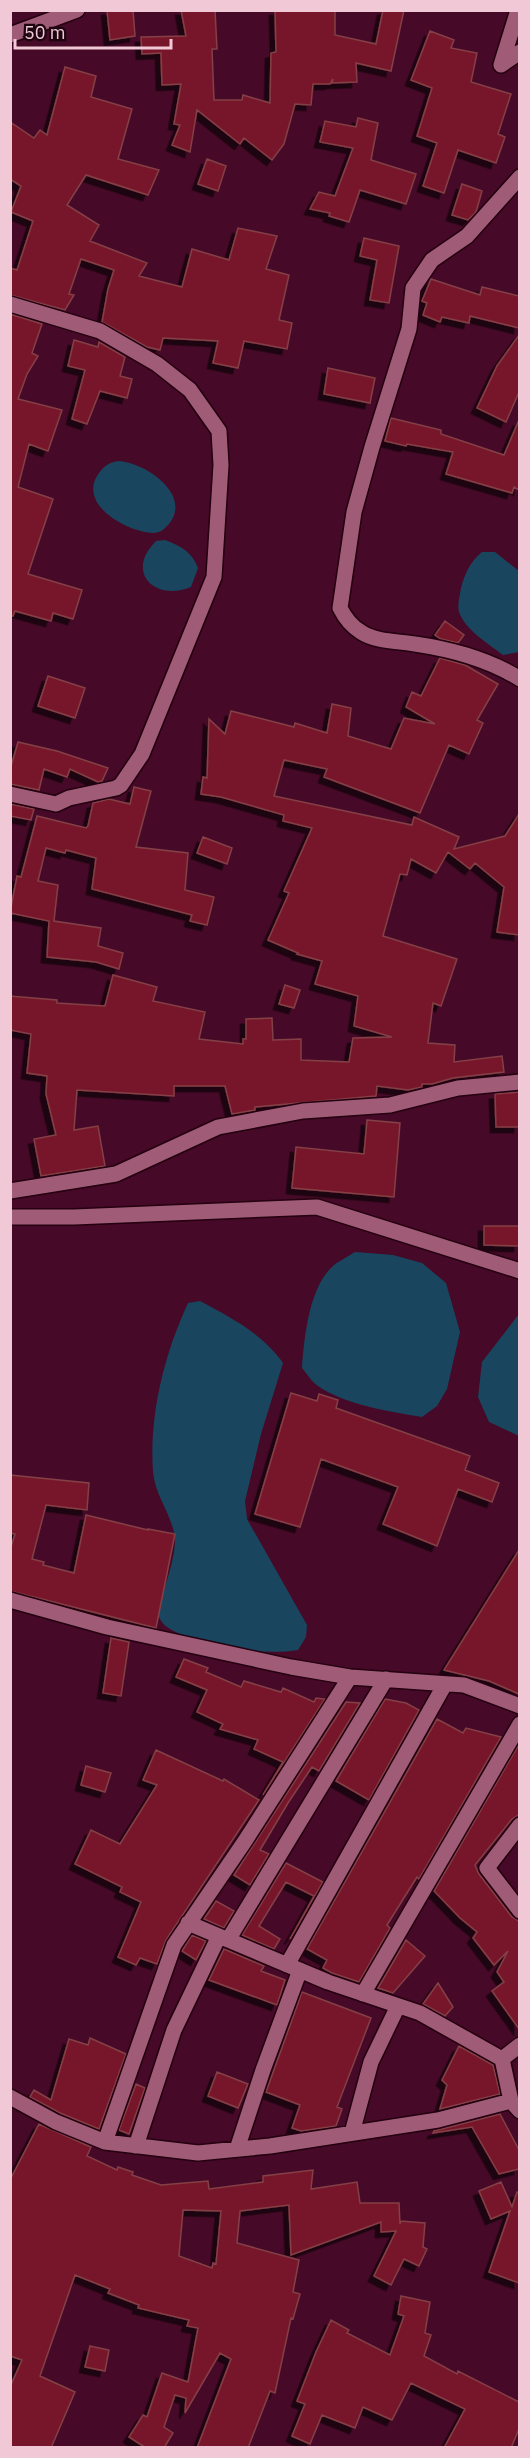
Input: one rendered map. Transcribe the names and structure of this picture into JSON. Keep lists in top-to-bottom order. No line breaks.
{"scale_bar":"50 m"}
